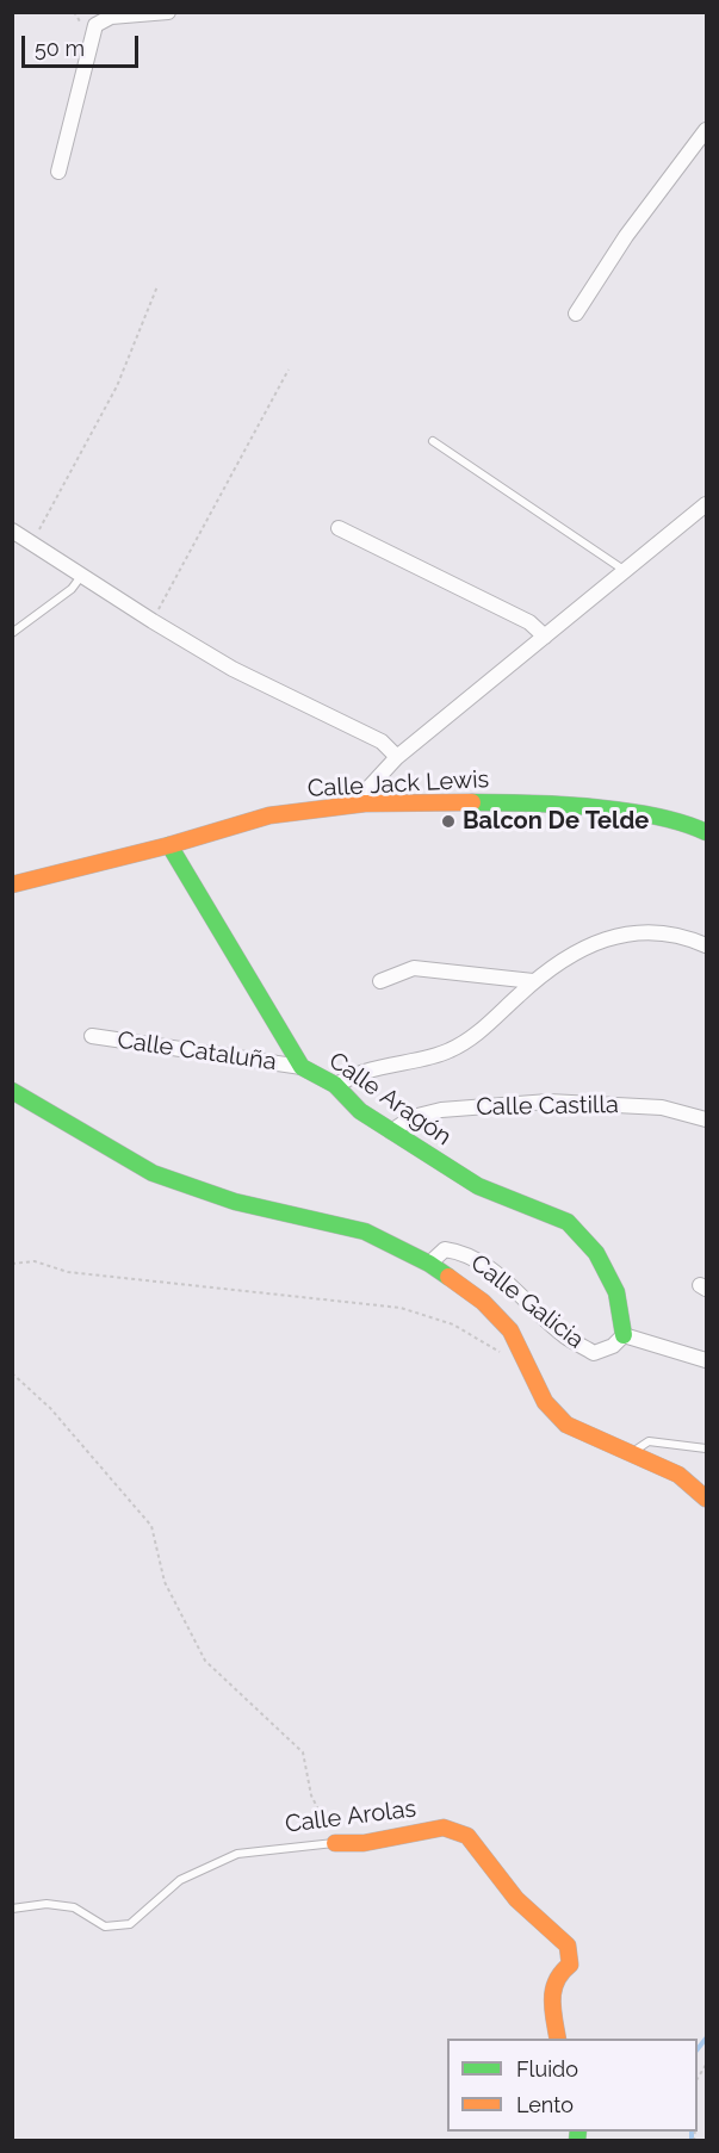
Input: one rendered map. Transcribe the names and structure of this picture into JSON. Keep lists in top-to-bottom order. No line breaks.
{"streets":{"street":["Calle Jack Lewis","Calle Cataluña","Calle Aragón","Calle Castilla","Calle Galicia","Calle Arolas"]},"crossings":[["Calle Jack Lewis","Calle Aragón"],["Calle Cataluña","Calle Aragón"],["Calle Aragón","Calle Castilla"],["Calle Aragón","Calle Galicia"]],"places":["Balcon De Telde"],"legend":["Fluido","Lento"],"scale_bar":"50 m"}
